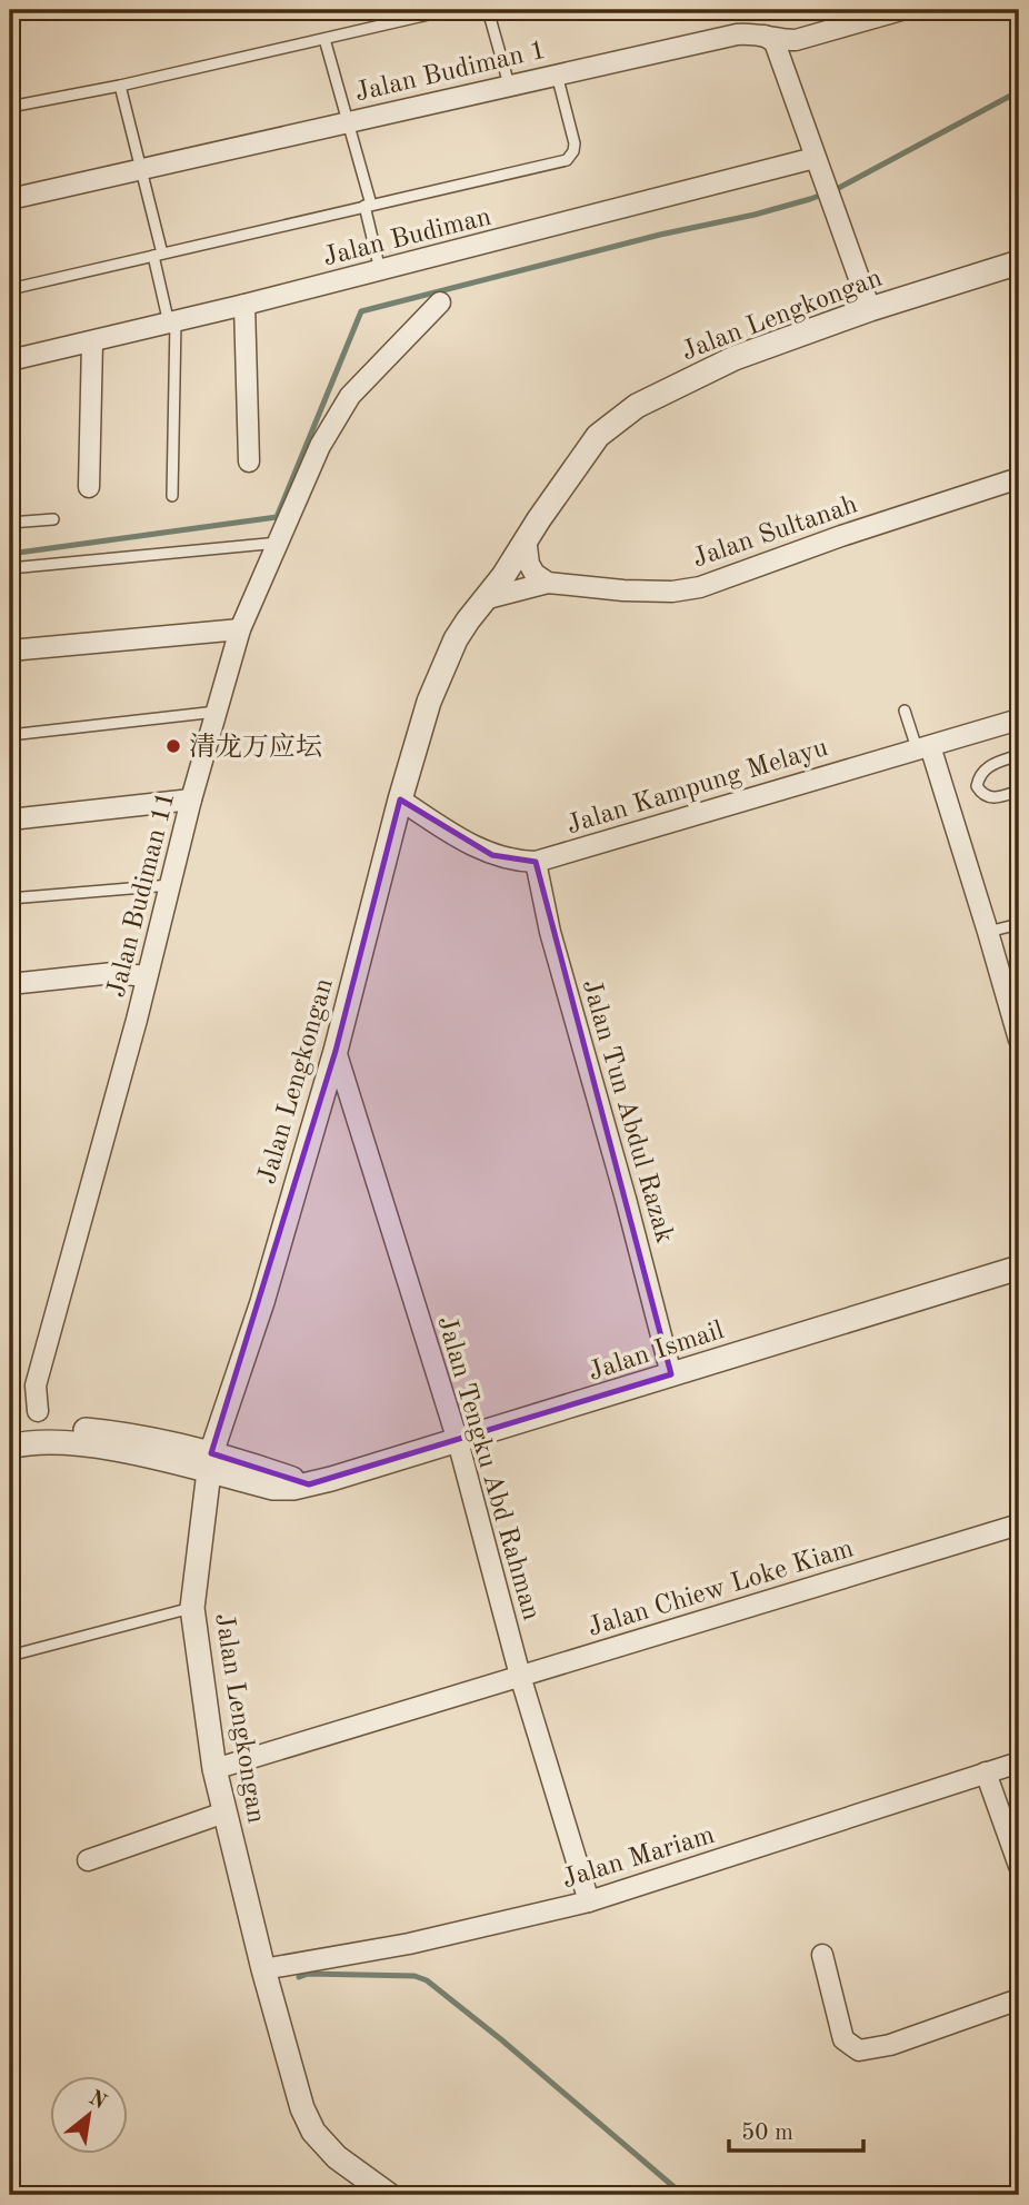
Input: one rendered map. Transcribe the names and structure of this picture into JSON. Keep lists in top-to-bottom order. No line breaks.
{"streets":{"street":["Jalan Budiman 1","Jalan Budiman","Jalan Lengkongan","Jalan Sultanah","Jalan Kampung Melayu","Jalan Budiman 11","Jalan Tun Abdul Razak","Jalan Ismail","Jalan Tengku Abd Rahman","Jalan Chiew Loke Kiam","Jalan Mariam"]},"crossings":[["Jalan Lengkongan","Jalan Kampung Melayu"],["Jalan Lengkongan","Jalan Ismail"],["Jalan Lengkongan","Jalan Tengku Abd Rahman"],["Jalan Lengkongan","Jalan Chiew Loke Kiam"],["Jalan Lengkongan","Jalan Mariam"],["Jalan Kampung Melayu","Jalan Tun Abdul Razak"],["Jalan Tun Abdul Razak","Jalan Ismail"],["Jalan Ismail","Jalan Tengku Abd Rahman"],["Jalan Tengku Abd Rahman","Jalan Chiew Loke Kiam"],["Jalan Tengku Abd Rahman","Jalan Mariam"]],"places":["清龙万应坛"],"scale_bar":"50 m","north":"top right"}
